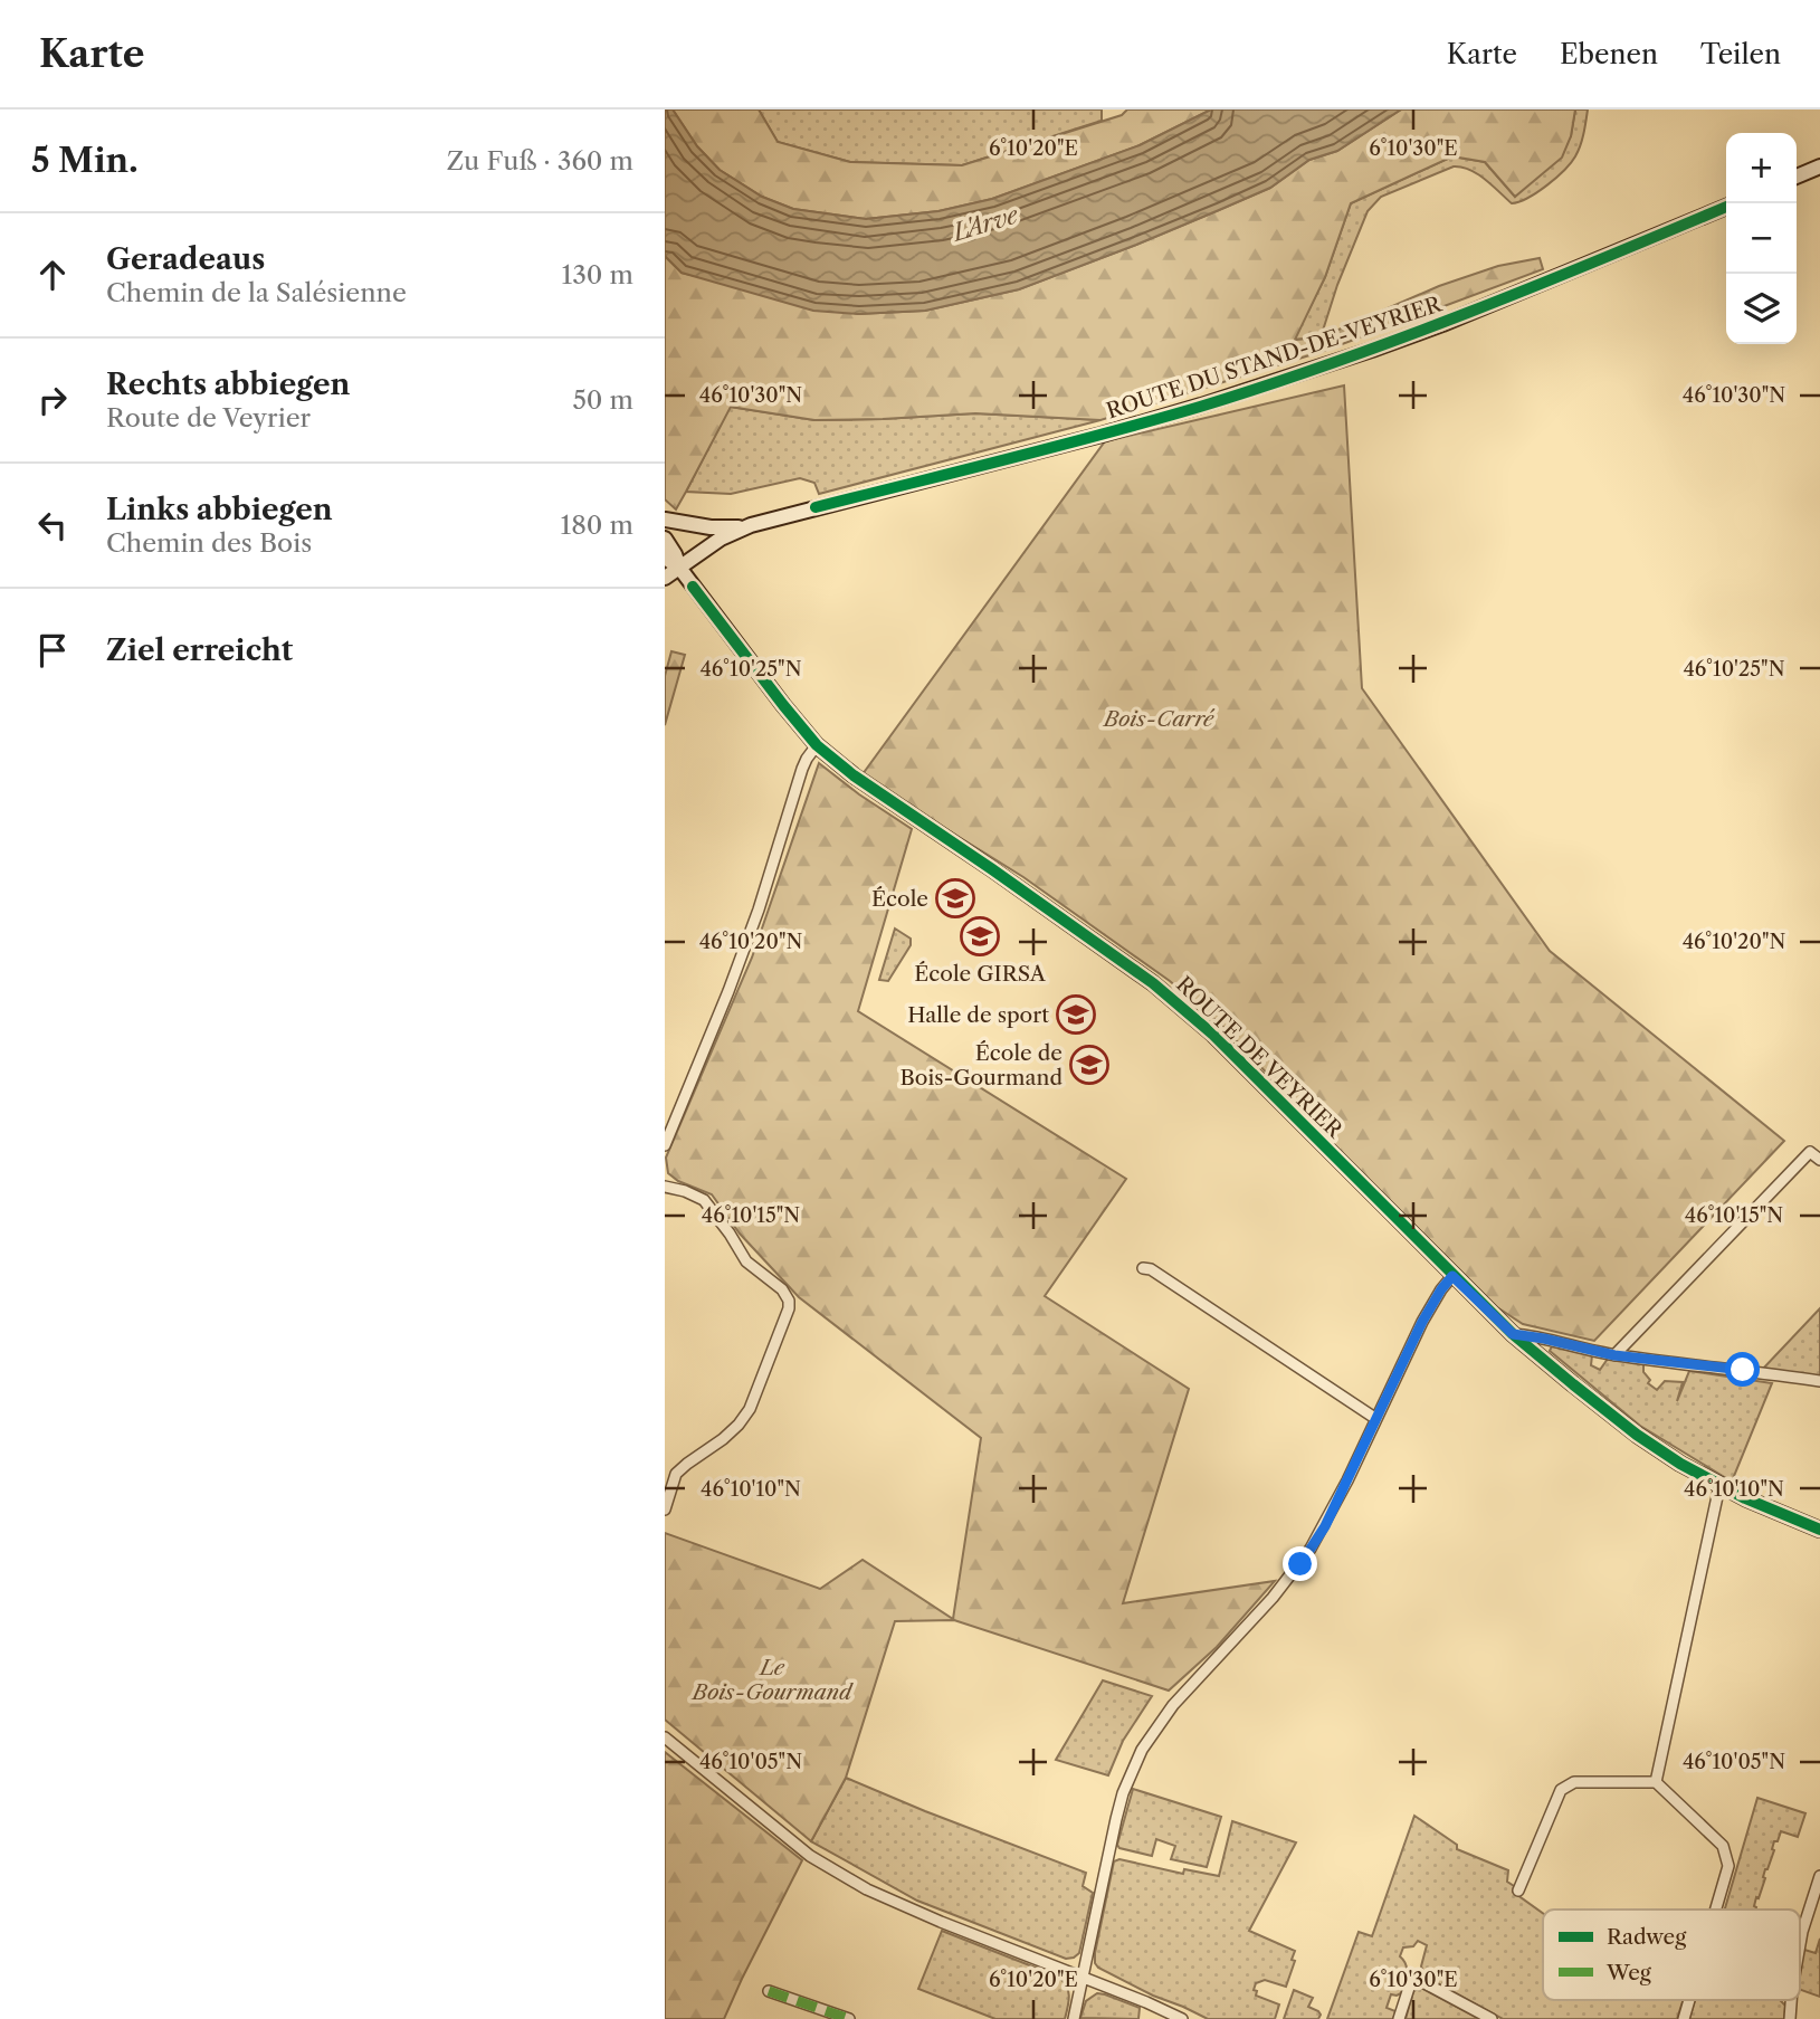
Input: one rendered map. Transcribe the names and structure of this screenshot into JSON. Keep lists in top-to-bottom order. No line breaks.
{"streets":{"street":["ROUTE DU STAND-DE-VEYRIER","ROUTE DE VEYRIER"]},"crossings":[["ROUTE DU STAND-DE-VEYRIER","ROUTE DE VEYRIER"]],"water":["L'Arve"],"parks":["Bois-Carré","Le Bois-Gourmand"],"places":{"school or university":["École","École GIRSA","Halle de sport","École de Bois-Gourmand"]},"legend":["Radweg","Weg"],"page":{"header":"Karte","nav":["Karte","Ebenen","Teilen"],"heading":["5 Min.","Zu Fuß · 360 m"],"map_buttons":["+","−"],"list":[["Geradeaus","Chemin de la Salésienne","130 m"],["Rechts abbiegen","Route de Veyrier","50 m"],["Links abbiegen","Chemin des Bois","180 m"],"Ziel erreicht"]},"coordinates":["6°10'20\"E","6°10'30\"E","46°10'30\"N","46°10'25\"N","46°10'20\"N","46°10'15\"N","46°10'10\"N","46°10'05\"N"]}
